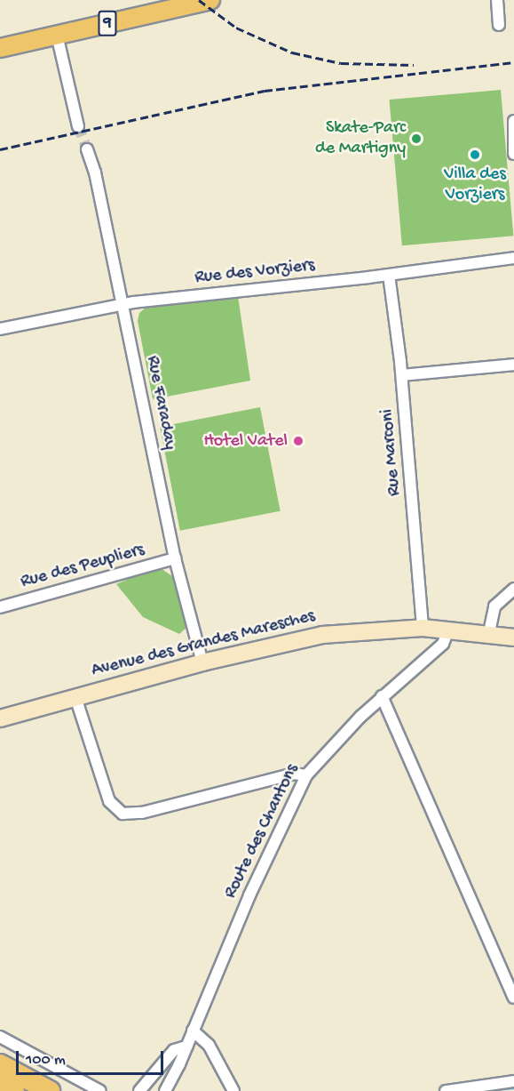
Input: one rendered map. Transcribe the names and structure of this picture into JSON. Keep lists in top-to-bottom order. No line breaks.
{"streets":{"main road":["9","Avenue des Grandes Maresches"],"street":["Rue des Vorziers","Rue Faraday","Rue Marconi","Rue des Peupliers","Route des Chantons"]},"crossings":[["Rue des Vorziers","Rue Faraday"],["Rue des Vorziers","Rue Marconi"],["Rue Faraday","Rue des Peupliers"],["Rue Faraday","Avenue des Grandes Maresches"],["Rue Marconi","Avenue des Grandes Maresches"],["Avenue des Grandes Maresches","Route des Chantons"]],"places":["Skate-Parc de Martigny","Villa des Vorziers","Hotel Vatel"],"scale_bar":"100 m"}
